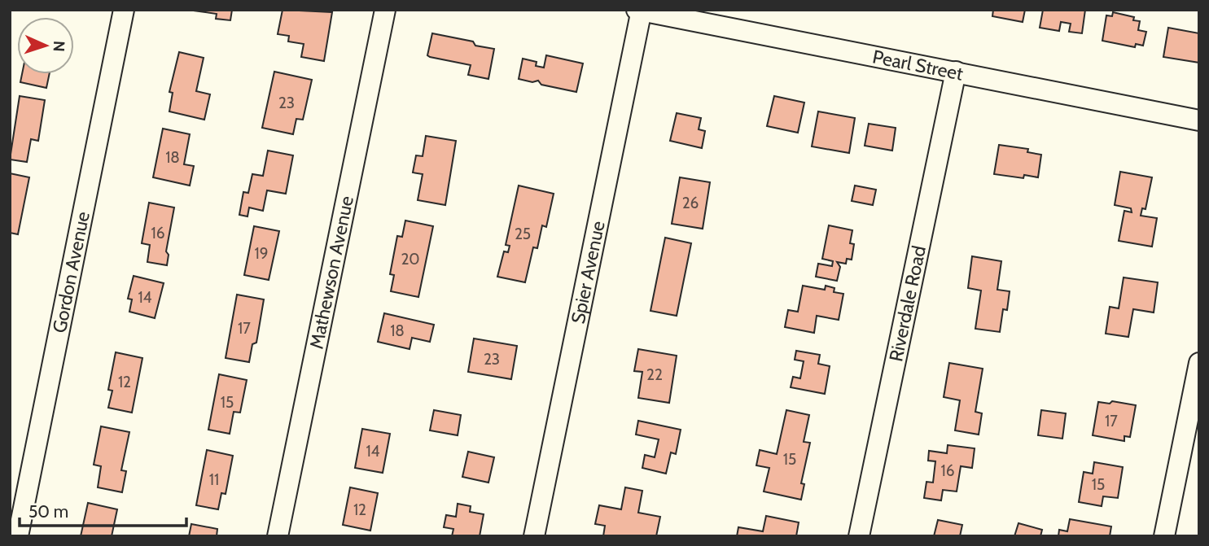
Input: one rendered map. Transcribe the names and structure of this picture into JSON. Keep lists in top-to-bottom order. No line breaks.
{"streets":{"street":["Pearl Street","Gordon Avenue","Mathewson Avenue","Spier Avenue","Riverdale Road"]},"crossings":[["Pearl Street","Spier Avenue"],["Pearl Street","Riverdale Road"]],"house_numbers":["23","18","26","16","25","19","20","14","17","18","23","22","12","15","17","14","15","16","11","15","12"],"scale_bar":"50 m","north":"right"}
